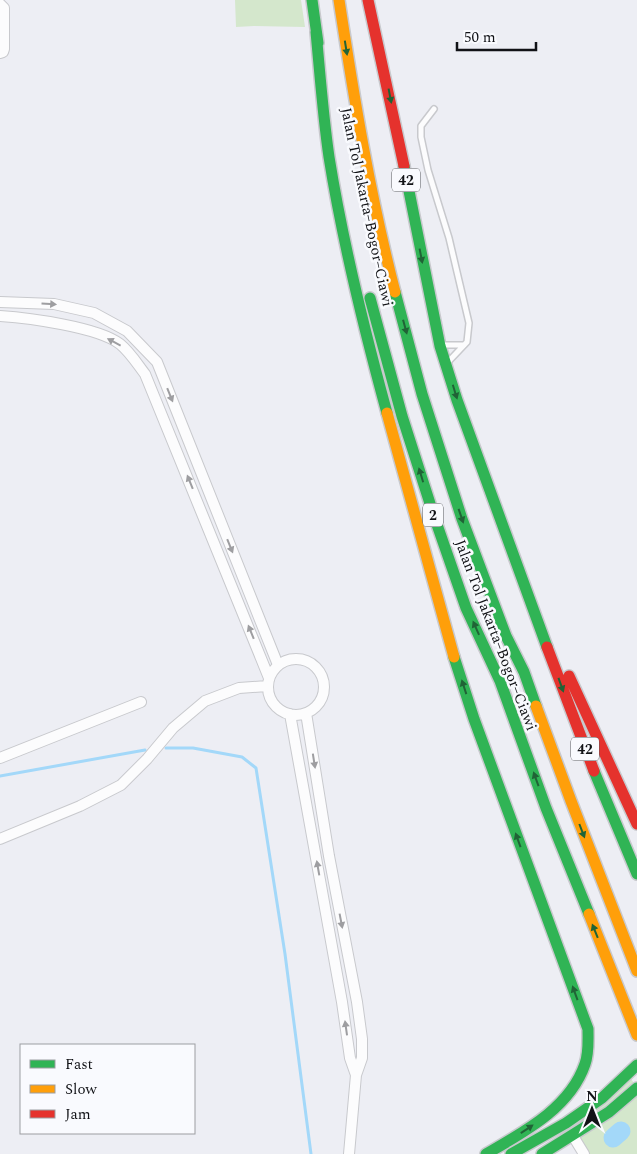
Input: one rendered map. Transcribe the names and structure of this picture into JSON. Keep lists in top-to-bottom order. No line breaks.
{"streets":{"main road":["42","Jalan Tol Jakarta–Bogor–Ciawi","2"]},"legend":["Fast","Slow","Jam"],"scale_bar":"50 m","north":"top"}
